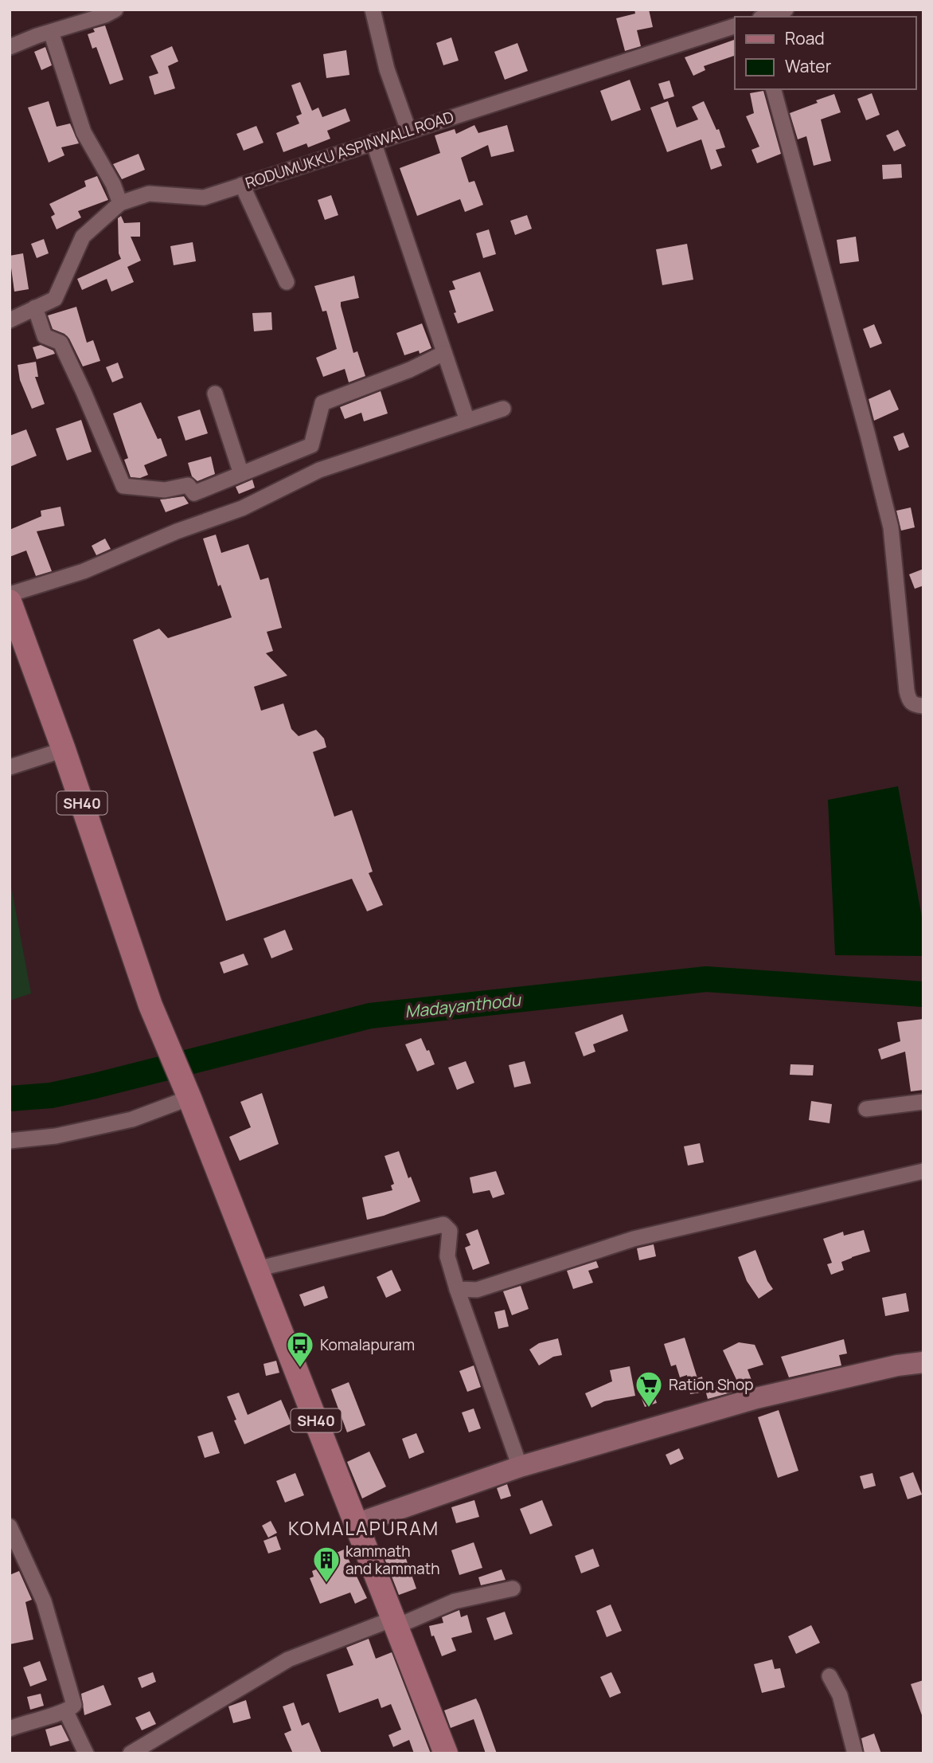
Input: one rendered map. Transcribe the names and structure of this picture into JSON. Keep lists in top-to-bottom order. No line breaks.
{"streets":{"main road":["SH40"],"street":["RODUMUKKU ASPINWALL ROAD"]},"districts":["KOMALAPURAM"],"water":["Madayanthodu"],"places":{"bus stop":["Komalapuram"],"supermarket":["Ration Shop"],"building":["kammath and kammath"]},"legend":["Road","Water"]}
